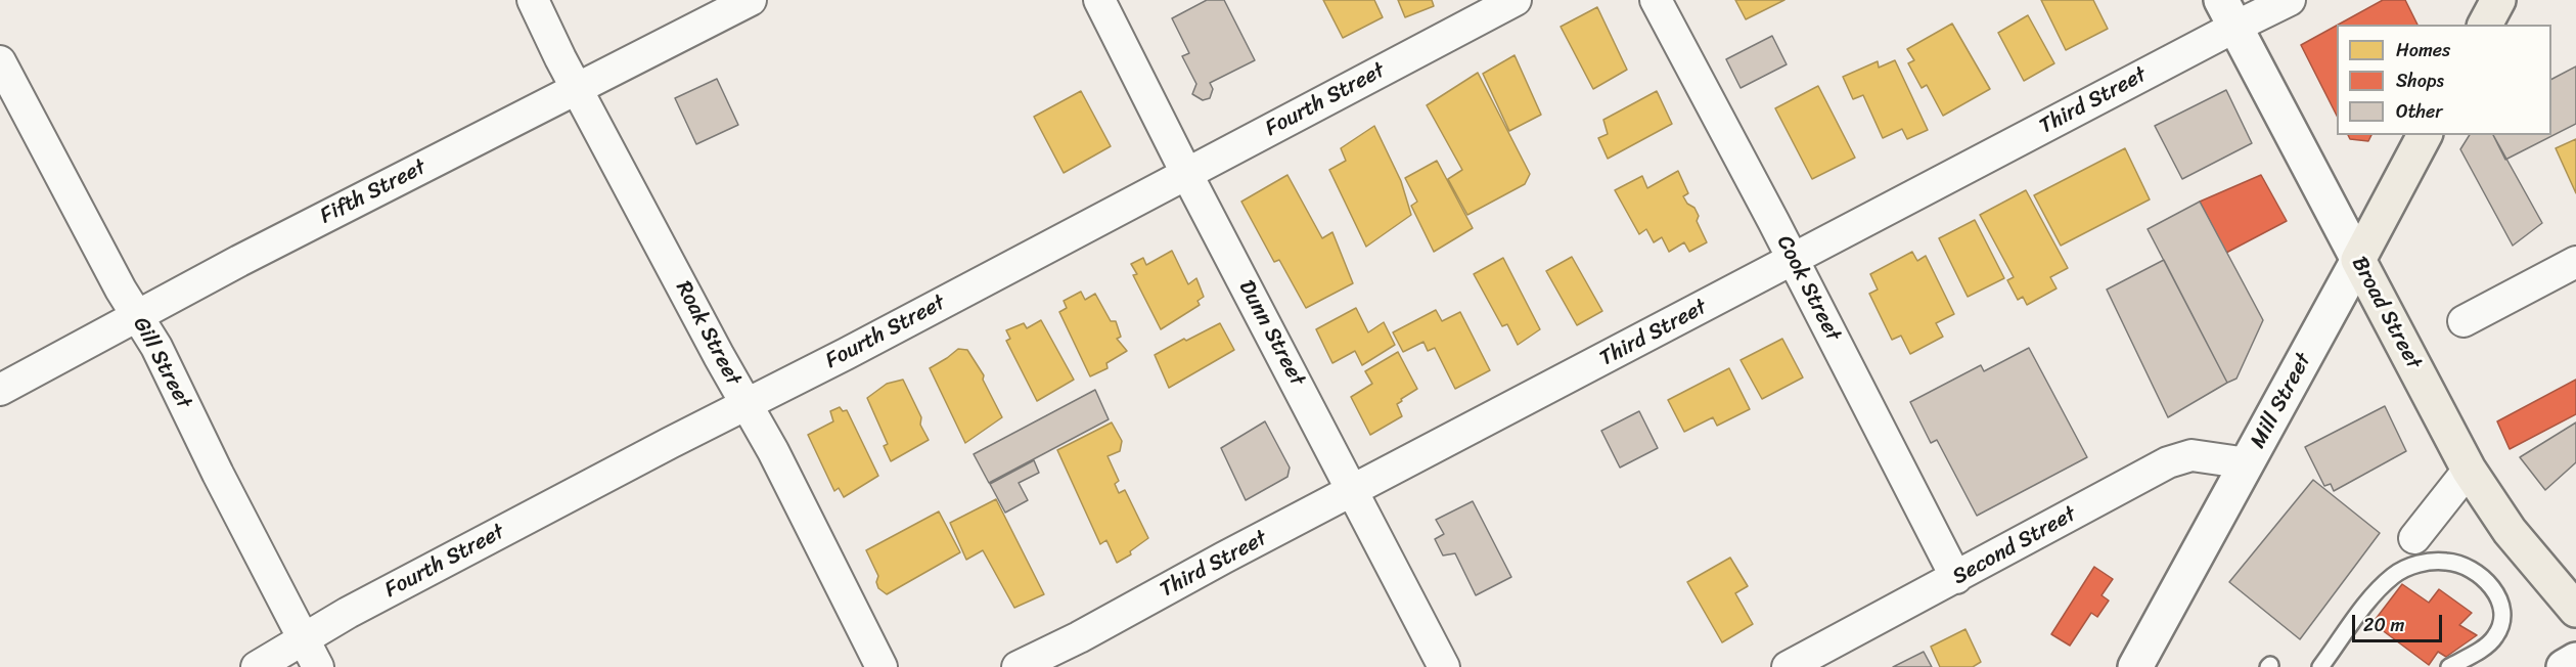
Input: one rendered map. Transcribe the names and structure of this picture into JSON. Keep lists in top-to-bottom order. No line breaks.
{"streets":{"main road":["Broad Street","Mill Street"],"street":["Fourth Street","Third Street","Fifth Street","Cook Street","Roak Street","Dunn Street","Gill Street","Second Street"]},"crossings":[["Fourth Street","Roak Street"],["Fourth Street","Dunn Street"],["Fourth Street","Gill Street"],["Third Street","Cook Street"],["Third Street","Broad Street"],["Third Street","Dunn Street"],["Fifth Street","Roak Street"],["Fifth Street","Gill Street"],["Cook Street","Second Street"],["Broad Street","Mill Street"],["Mill Street","Second Street"]],"legend":["Homes","Shops","Other"],"scale_bar":"20 m"}
